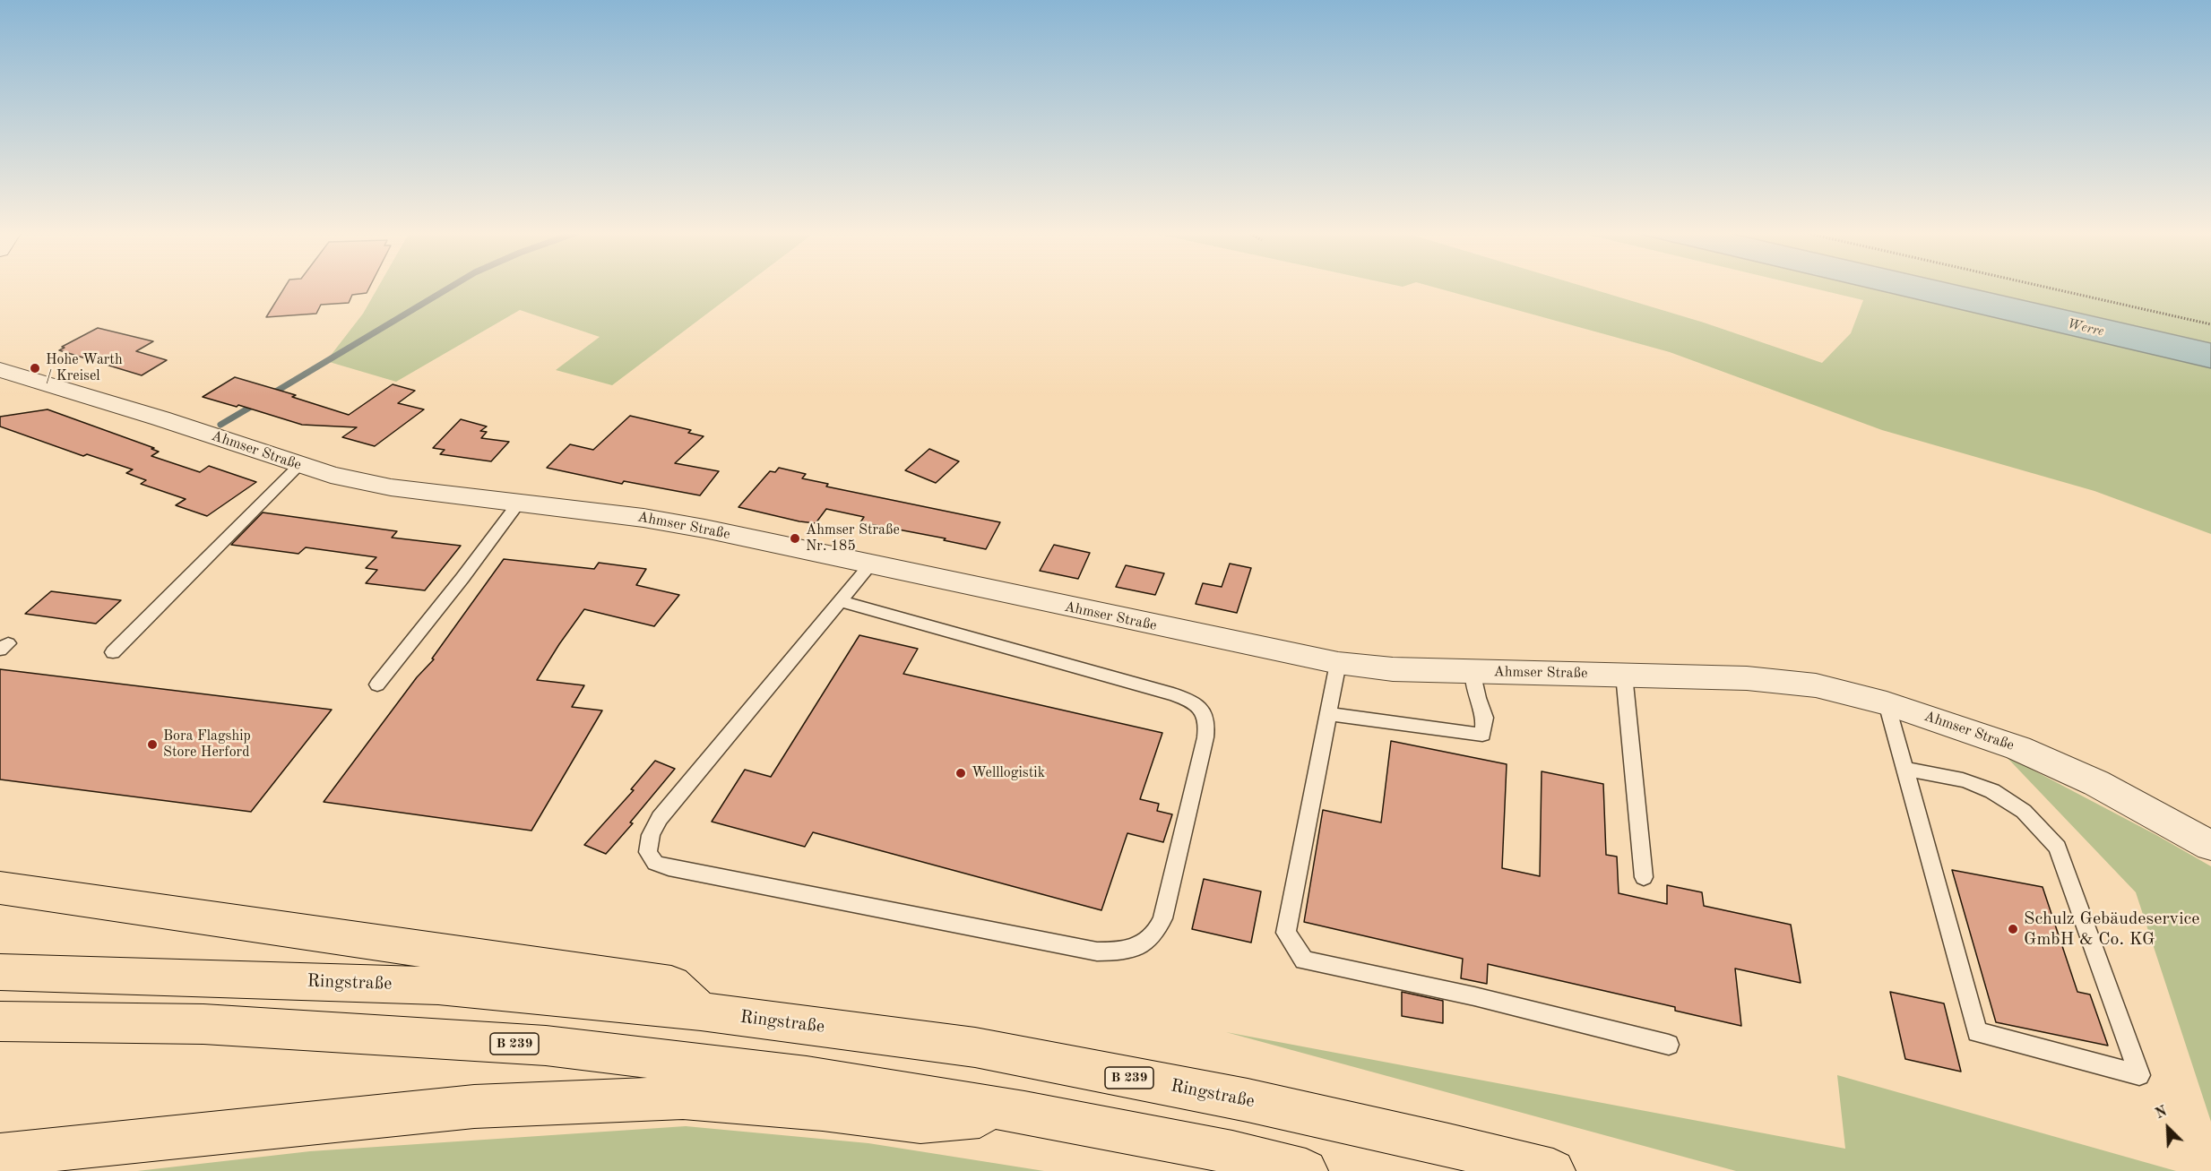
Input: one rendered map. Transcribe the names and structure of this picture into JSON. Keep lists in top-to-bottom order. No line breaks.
{"streets":{"highway":["Ringstraße","B 239"],"street":["Ahmser Straße"]},"water":["Werre"],"places":["Hohe Warth / Kreisel","Ahmser Straße Nr. 185","Bora Flagship Store Herford","Welllogistik","Schulz Gebäudeservice GmbH & Co. KG"],"north":"top left"}
